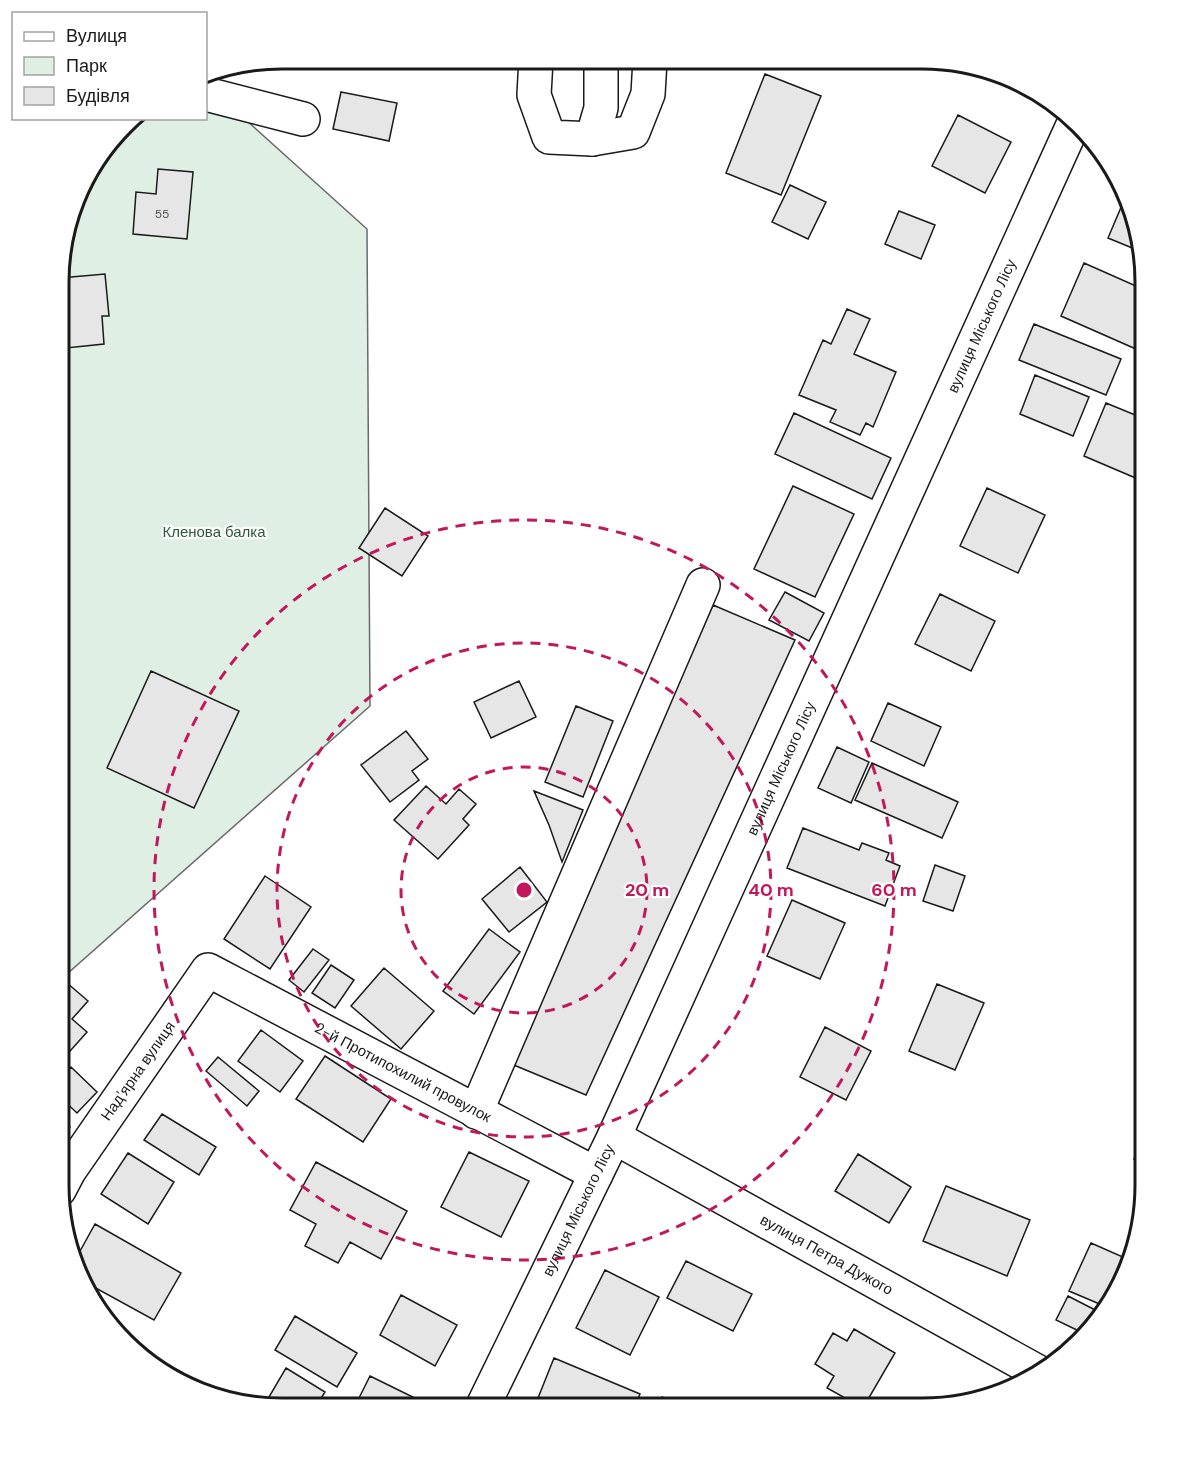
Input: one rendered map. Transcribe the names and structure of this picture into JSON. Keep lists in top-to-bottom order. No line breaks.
{"streets":{"street":["вулиця Міського Лісу","Надʼярна вулиця","2-й Протипохилий провулок","вулиця Петра Дужого"]},"crossings":[["вулиця Міського Лісу","2-й Протипохилий провулок"],["вулиця Міського Лісу","вулиця Петра Дужого"],["Надʼярна вулиця","2-й Протипохилий провулок"]],"parks":["Кленова балка"],"house_numbers":["55"],"legend":["Вулиця","Парк","Будівля"],"rings":["20 m","40 m","60 m"]}
